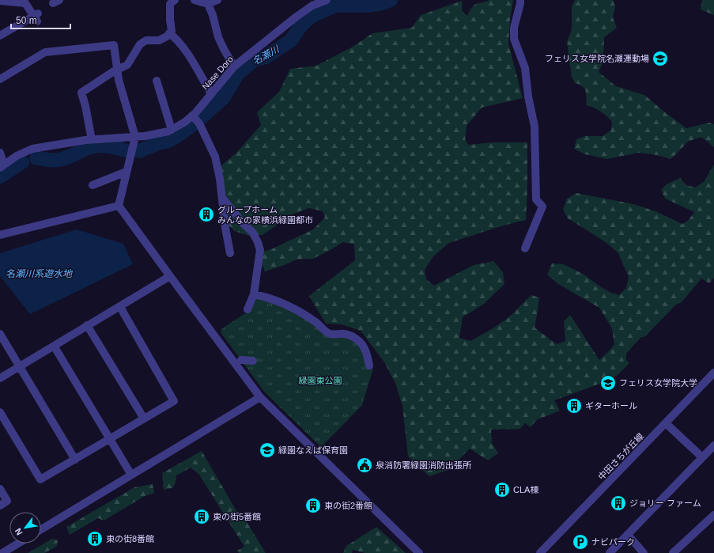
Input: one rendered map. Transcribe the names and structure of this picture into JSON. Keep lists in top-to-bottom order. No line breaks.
{"streets":{"street":["Nase Doro","中田さちが丘線"]},"water":["名瀬川","名瀬川系遊水地"],"parks":["緑園東公園"],"places":{"school or university":["フェリス女学院名瀬運動場","フェリス女学院大学","緑園なえば保育園"],"building":["グループホーム みんなの家横浜緑園都市","ギターホール","CLA棟","ジョリー ファーム","東の街2番館","東の街5番館","東の街8番館"],"public building":["泉消防署緑園消防出張所"],"parking":["ナビパーク"]},"scale_bar":"50 m","north":"bottom left"}
